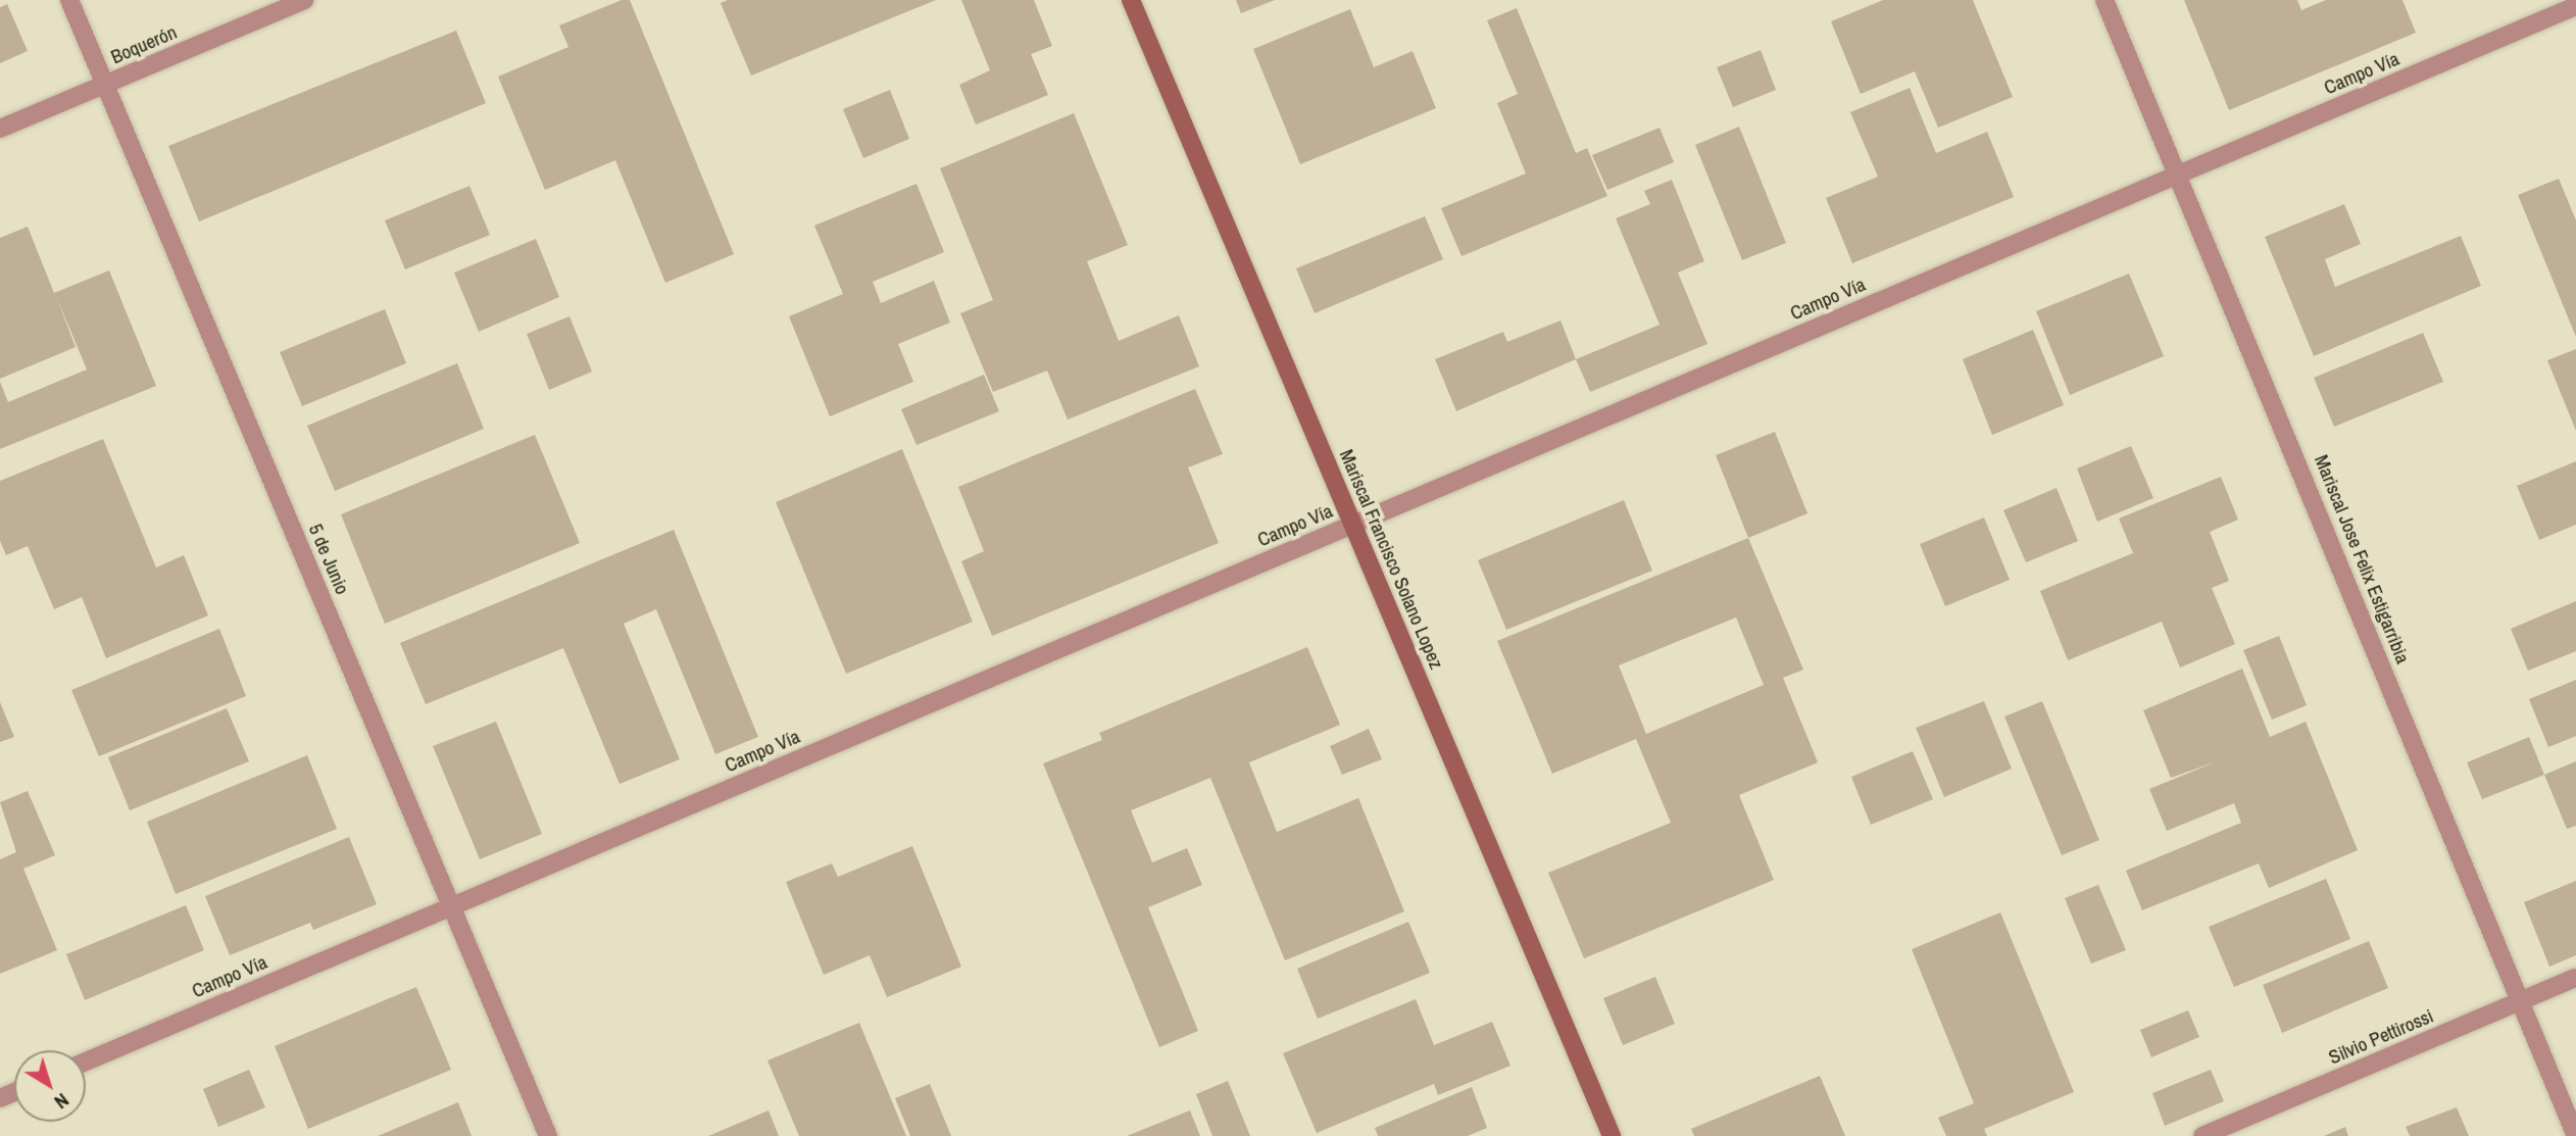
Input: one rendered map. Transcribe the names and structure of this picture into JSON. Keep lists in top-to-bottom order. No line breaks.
{"streets":{"street":["Boquerón","Campo Vía","5 de Junio","Mariscal Francisco Solano Lopez","Mariscal Jose Felix Estigarribia","Silvio Pettirossi"]},"crossings":[["Boquerón","5 de Junio"],["Campo Vía","5 de Junio"],["Campo Vía","Mariscal Francisco Solano Lopez"],["Campo Vía","Mariscal Jose Felix Estigarribia"],["Mariscal Jose Felix Estigarribia","Silvio Pettirossi"]],"north":"bottom right"}
